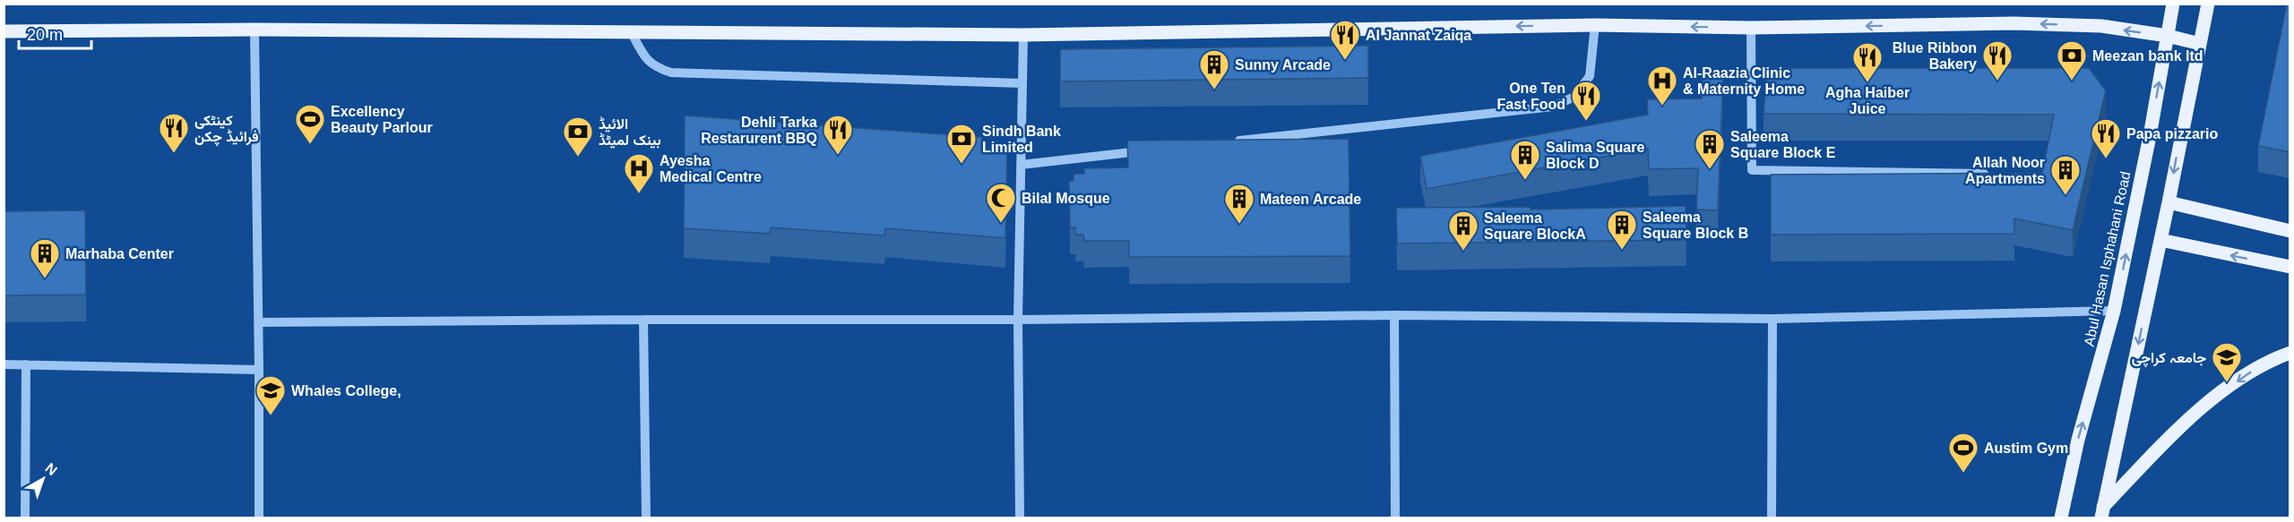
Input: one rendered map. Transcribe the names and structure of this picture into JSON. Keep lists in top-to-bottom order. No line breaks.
{"streets":{"main road":["Abul Hasan Isphahani Road"]},"places":{"restaurant":["Al Jannat Zaiqa","Blue Ribbon Bakery","Agha Haiber Juice","One Ten Fast Food","کینٹکی فرائیڈ چکن","Dehli Tarka Restarurent BBQ","Papa pizzario"],"bank":["Meezan bank ltd","الائیڈ بینک لمیٹڈ","Sindh Bank Limited"],"building":["Sunny Arcade","Saleema Square Block E","Salima Square Block D","Allah Noor Apartments","Mateen Arcade","Saleema Square Block B","Saleema Square BlockA","Marhaba Center"],"hospital":["Al-Raazia Clinic & Maternity Home","Ayesha Medical Centre"],"sports":["Excellency Beauty Parlour","Austim Gym"],"mosque":["Bilal Mosque"],"school or university":["جامعہ کراچی","Whales College,"]},"scale_bar":"20 m","north":"top right"}
